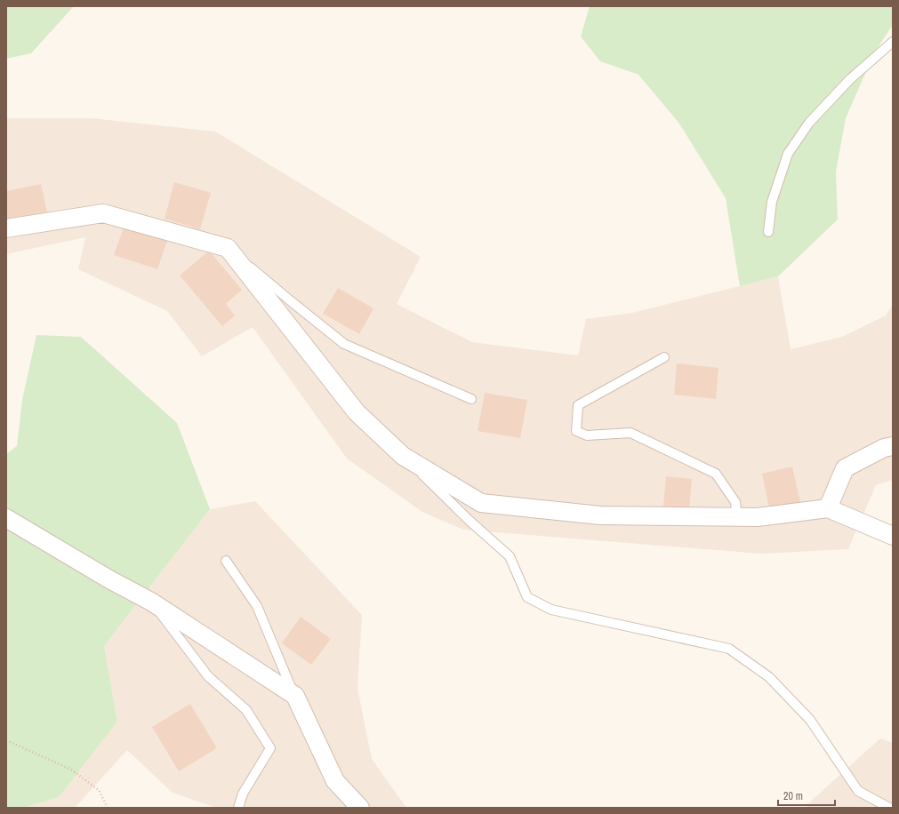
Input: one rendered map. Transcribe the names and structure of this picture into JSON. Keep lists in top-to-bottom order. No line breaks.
{"scale_bar":"20 m"}
